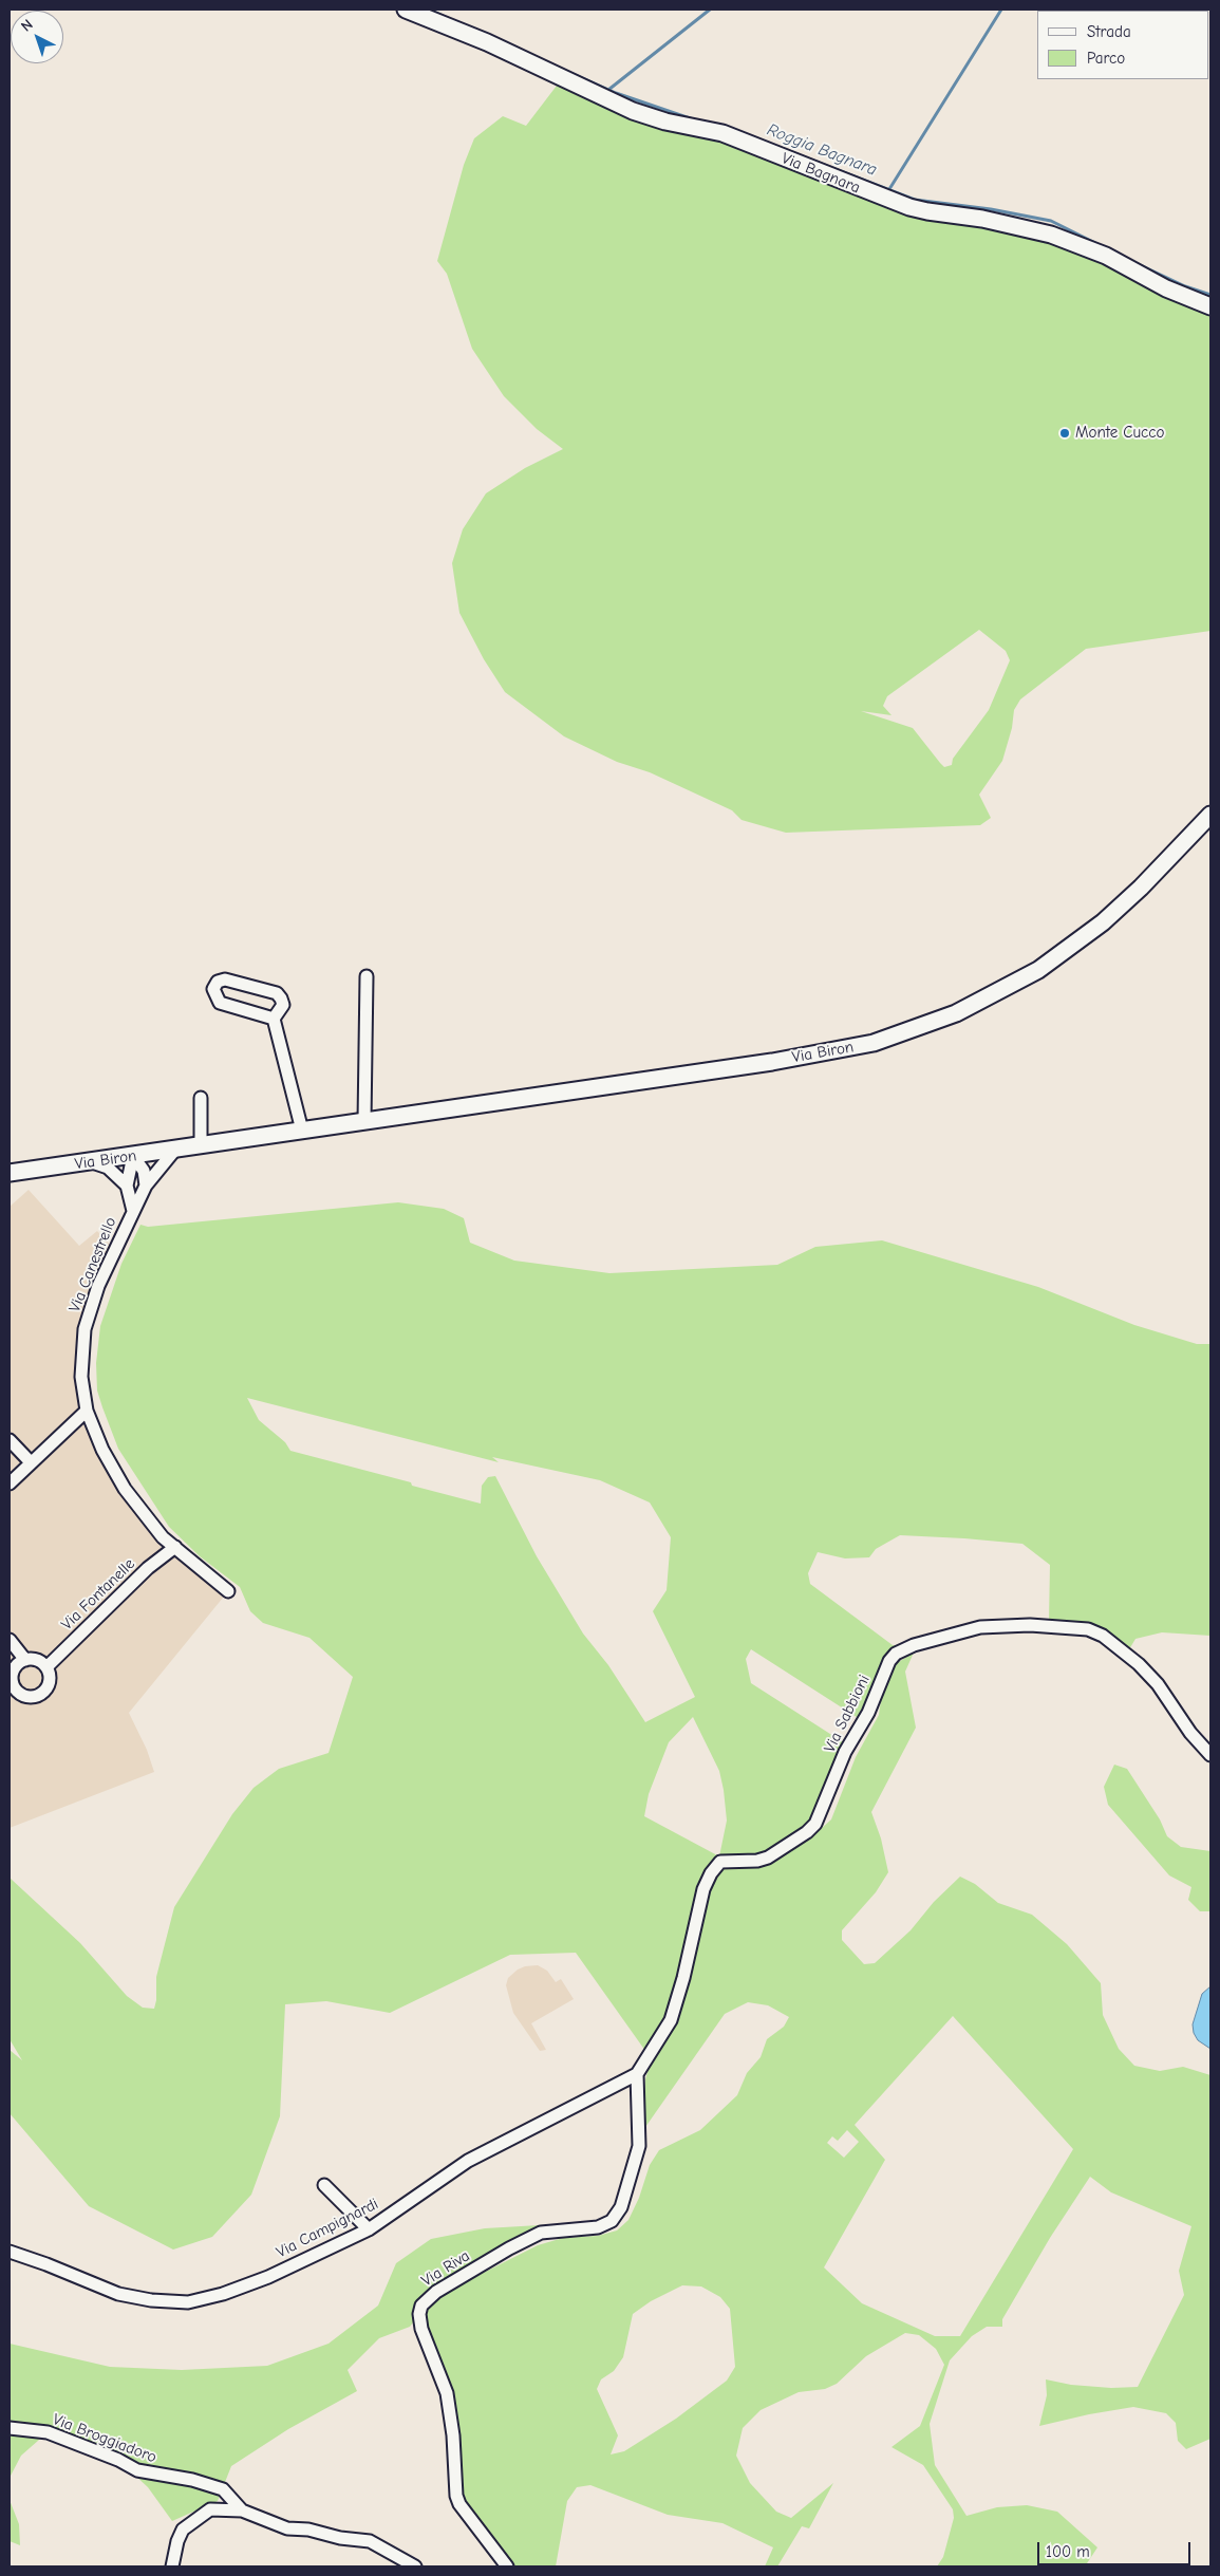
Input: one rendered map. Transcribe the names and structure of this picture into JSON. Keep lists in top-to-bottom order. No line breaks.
{"streets":{"street":["Via Bagnara","Via Biron","Via Canestrello","Via Fontanelle","Via Sabbioni","Via Campignardi","Via Riva","Via Broggiadoro"]},"crossings":[["Via Biron","Via Canestrello"],["Via Canestrello","Via Fontanelle"],["Via Sabbioni","Via Campignardi"],["Via Sabbioni","Via Riva"],["Via Campignardi","Via Riva"]],"water":["Roggia Bagnara"],"places":["Monte Cucco"],"legend":["Strada","Parco"],"scale_bar":"100 m","north":"top left"}
